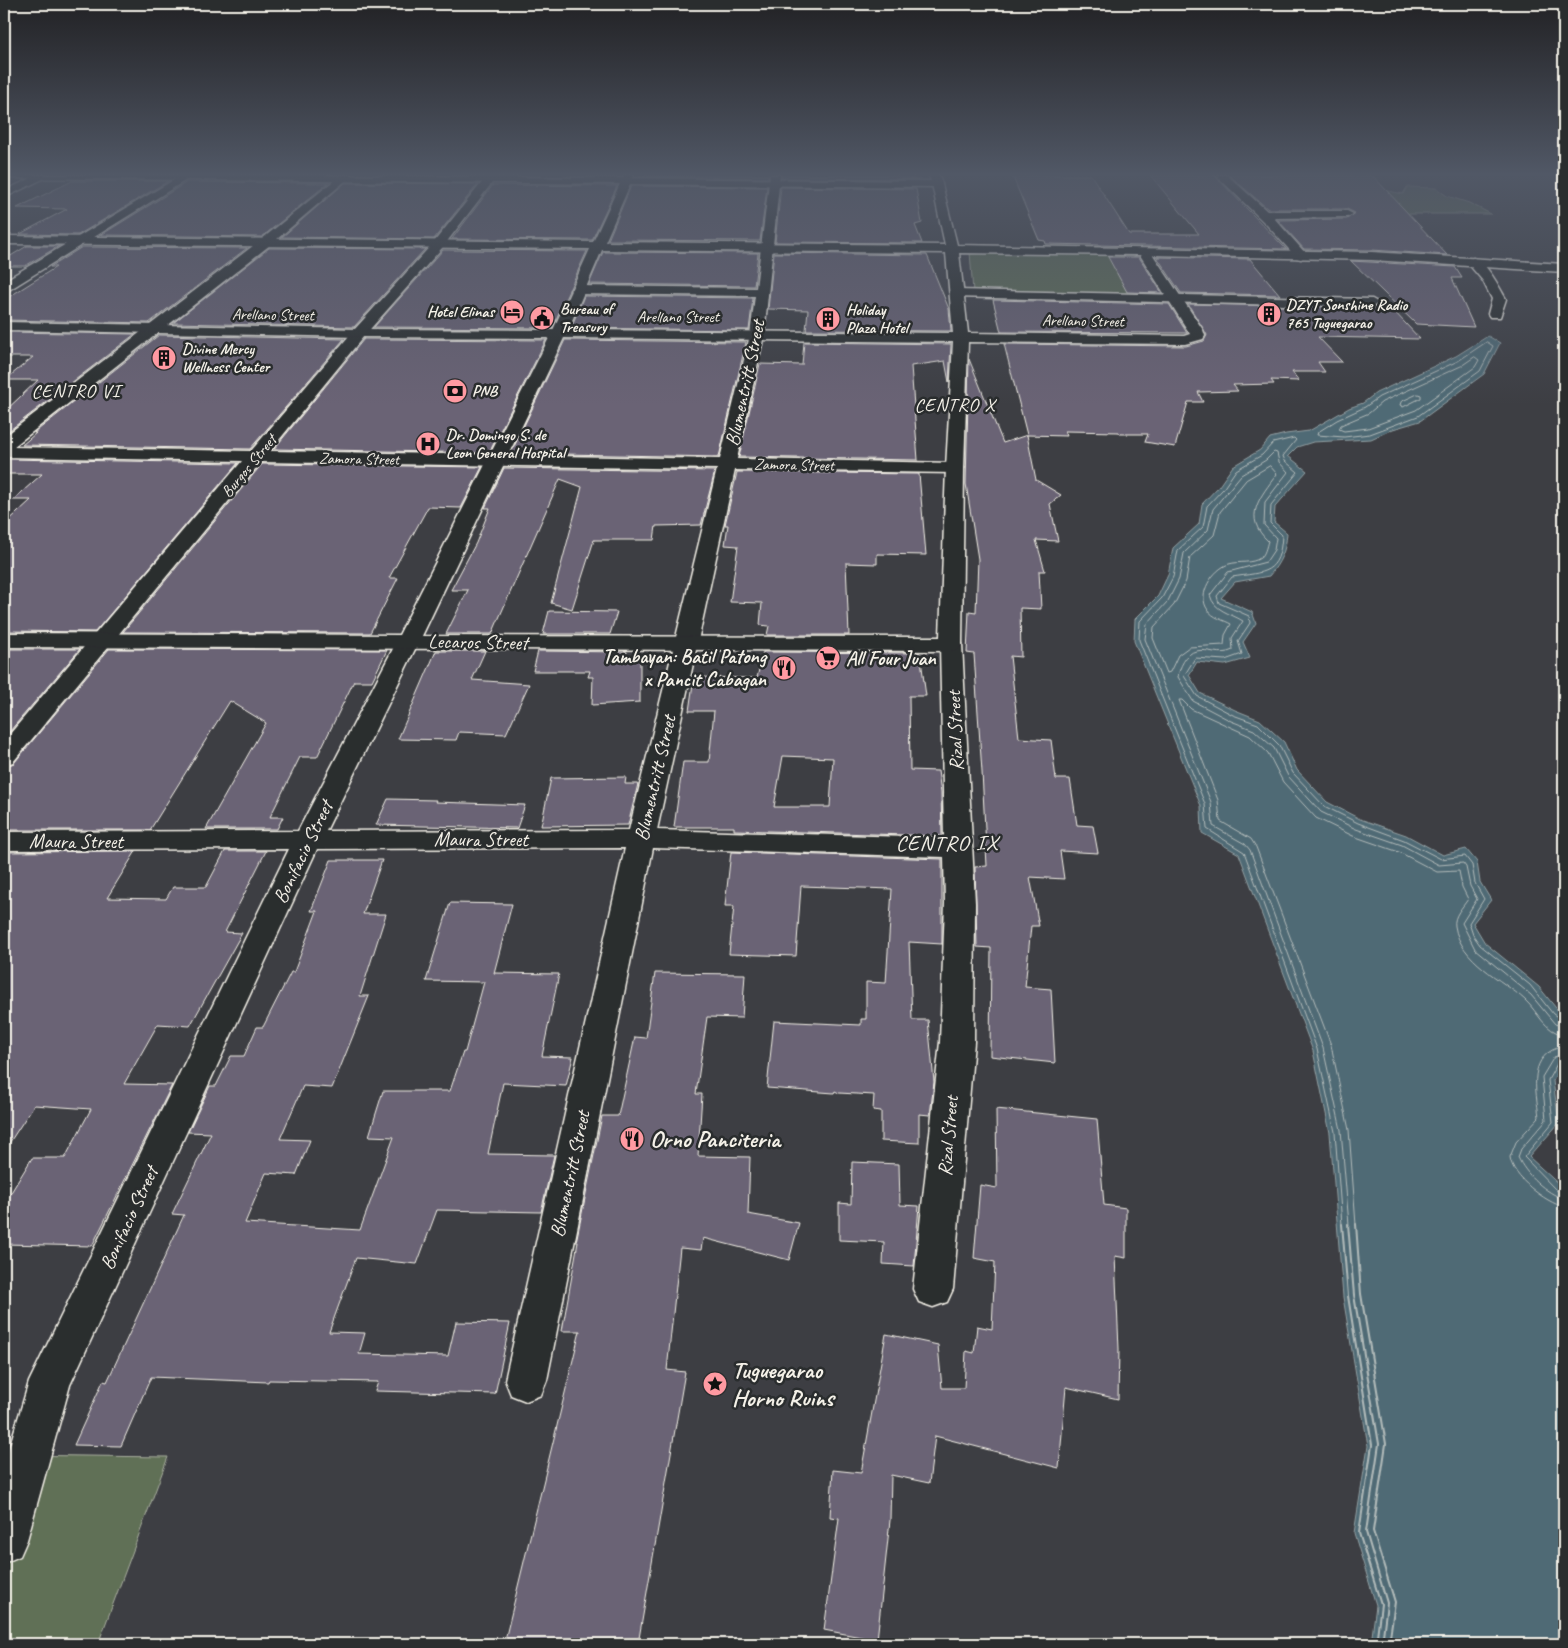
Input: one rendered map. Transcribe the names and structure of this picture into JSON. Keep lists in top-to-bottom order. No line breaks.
{"streets":{"street":["Arellano Street","Blumentritt Street","Zamora Street","Burgos Street","Lecaros Street","Rizal Street","Maura Street","Bonifacio Street"]},"crossings":[["Arellano Street","Blumentritt Street"],["Arellano Street","Burgos Street"],["Arellano Street","Rizal Street"],["Arellano Street","Bonifacio Street"],["Blumentritt Street","Zamora Street"],["Blumentritt Street","Lecaros Street"],["Blumentritt Street","Maura Street"],["Zamora Street","Burgos Street"],["Zamora Street","Rizal Street"],["Zamora Street","Bonifacio Street"],["Burgos Street","Lecaros Street"],["Lecaros Street","Rizal Street"],["Lecaros Street","Bonifacio Street"],["Rizal Street","Maura Street"],["Maura Street","Bonifacio Street"]],"districts":["CENTRO VI","CENTRO X","CENTRO IX"],"places":{"hotel":["Hotel Elinas"],"building":["DZYT Sonshine Radio 765 Tuguegarao","Holiday Plaza Hotel","Divine Mercy Wellness Center"],"public building":["Bureau of Treasury"],"bank":["PNB"],"hospital":["Dr. Domingo S. de Leon General Hospital"],"supermarket":["All Four Juan"],"restaurant":["Tambayan: Batil Patong x Pancit Cabagan","Orno Panciteria"],"place":["Tuguegarao Horno Ruins"]}}
